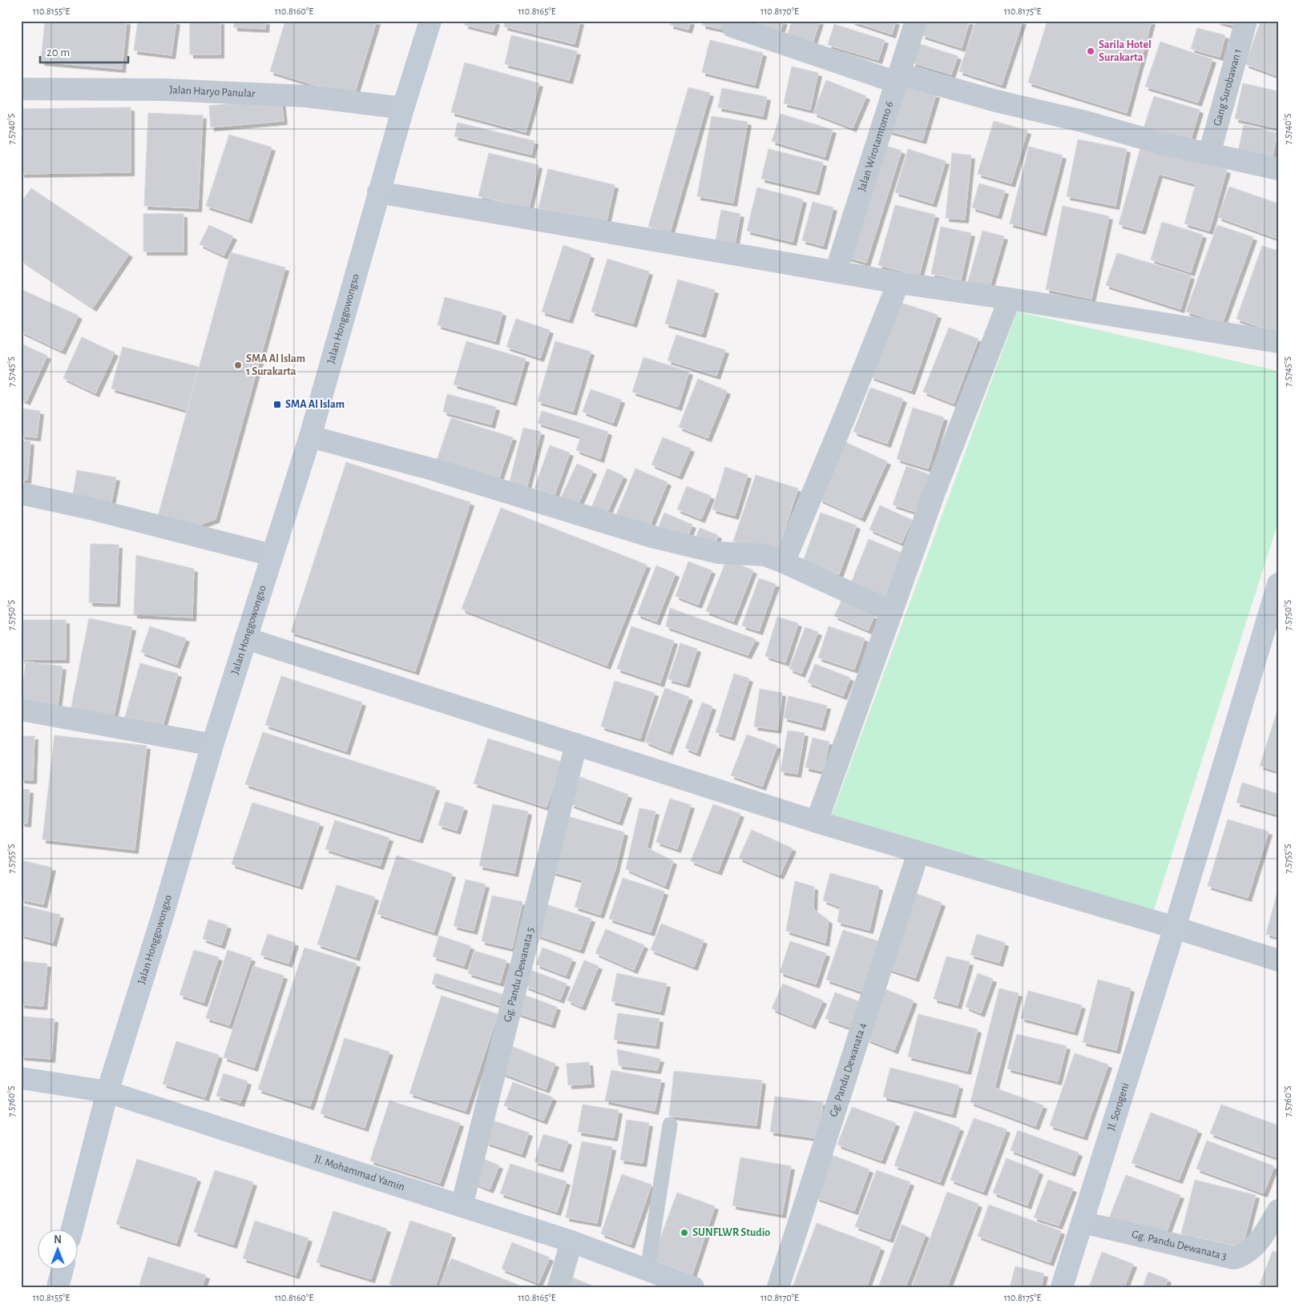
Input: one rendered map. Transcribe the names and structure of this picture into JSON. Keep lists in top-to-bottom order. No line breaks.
{"streets":{"main road":["Jalan Honggowongso","Jl. Sorogeni","Jl. Mohammad Yamin"],"street":["Gang Surobawan 1","Jalan Haryo Panular","Jalan Wirotamtomo 6","Gg. Pandu Dewanata 5","Gg. Pandu Dewanata 4","Gg. Pandu Dewanata 3"]},"crossings":[["Jalan Haryo Panular","Jalan Honggowongso"],["Jalan Honggowongso","Jl. Mohammad Yamin"],["Gg. Pandu Dewanata 5","Jl. Mohammad Yamin"],["Jl. Sorogeni","Gg. Pandu Dewanata 3"]],"places":{"other":["Sarila Hotel Surakarta","SMA Al Islam 1 Surakarta","SUNFLWR Studio"],"transit":["SMA Al Islam"]},"scale_bar":"20 m","north":"top","coordinates":["110.8155°E","110.8160°E","110.8165°E","110.8170°E","110.8175°E","7.5740°S","7.5745°S","7.5750°S","7.5755°S","7.5760°S"]}
